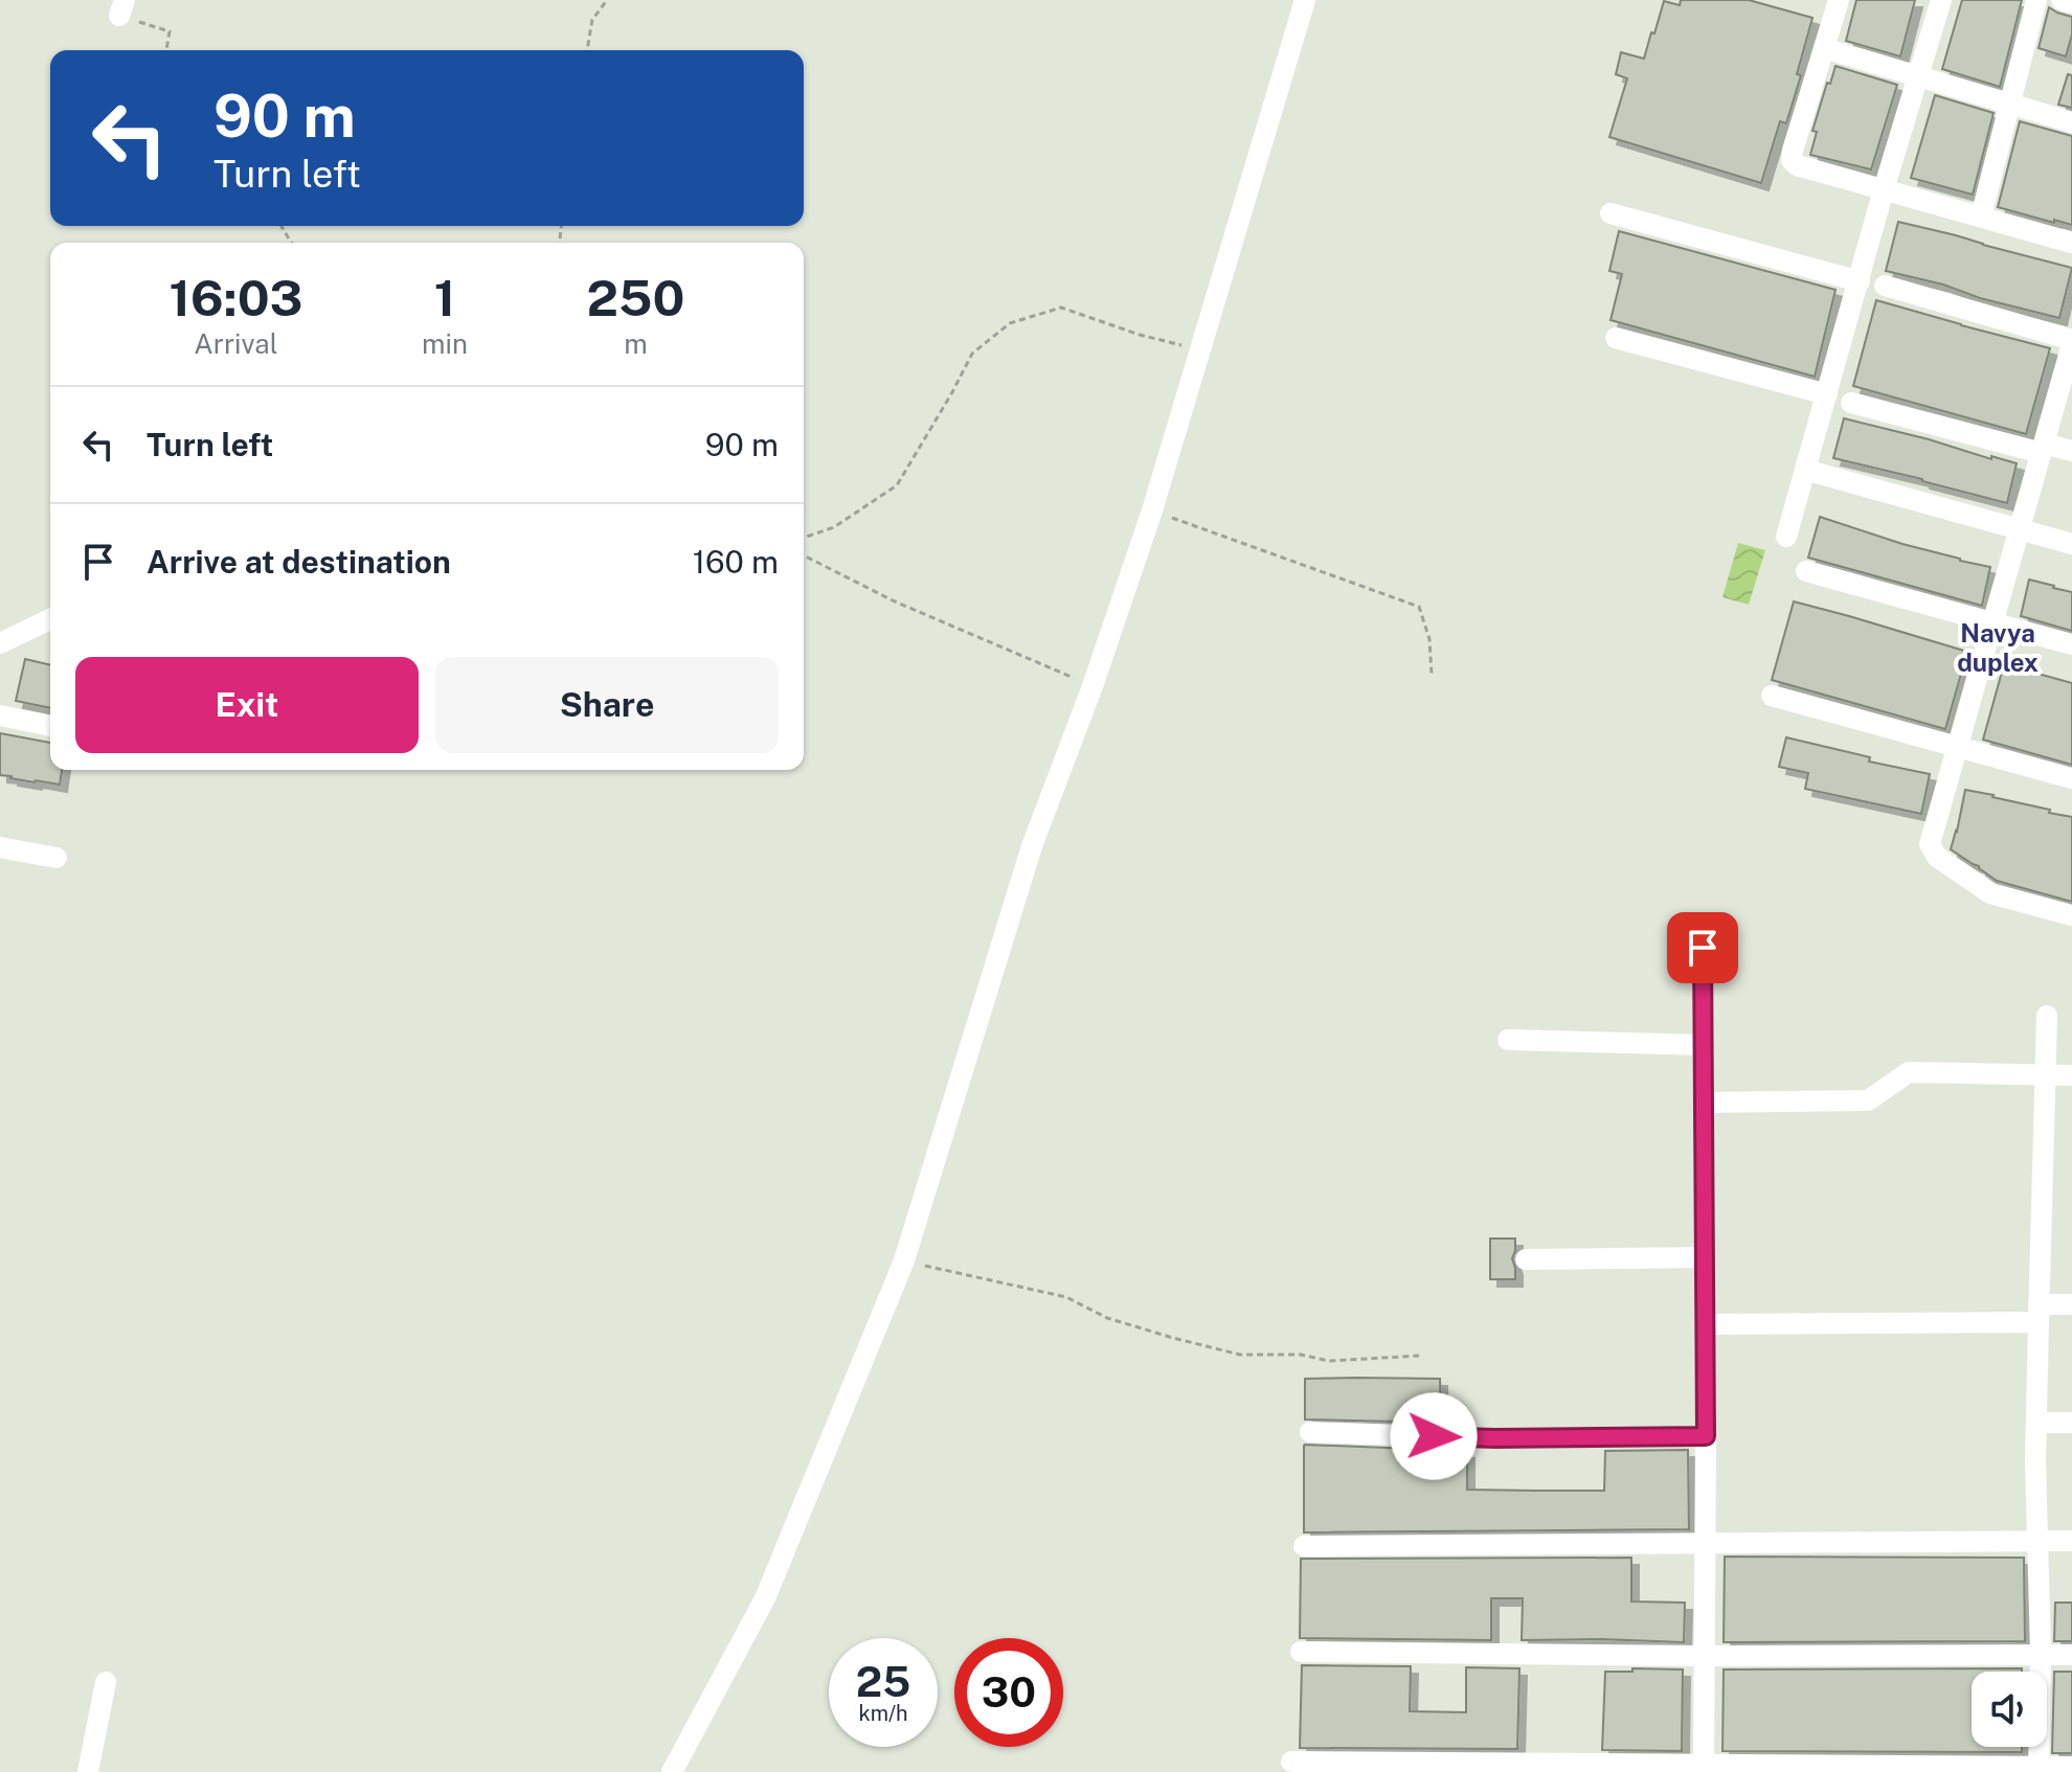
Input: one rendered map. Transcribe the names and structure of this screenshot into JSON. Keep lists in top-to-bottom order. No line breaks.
{"districts":["Navya duplex"],"page":{"turn":["90 m","Turn left"],"eta":["16:03","Arrival","1","min","250","m"],"list":[{"name":"Turn left","value":"90 m"},{"name":"Arrive at destination","value":"160 m"}],"buttons":["Exit","Share"],"speed":"25 km/h","limit":"30"}}
